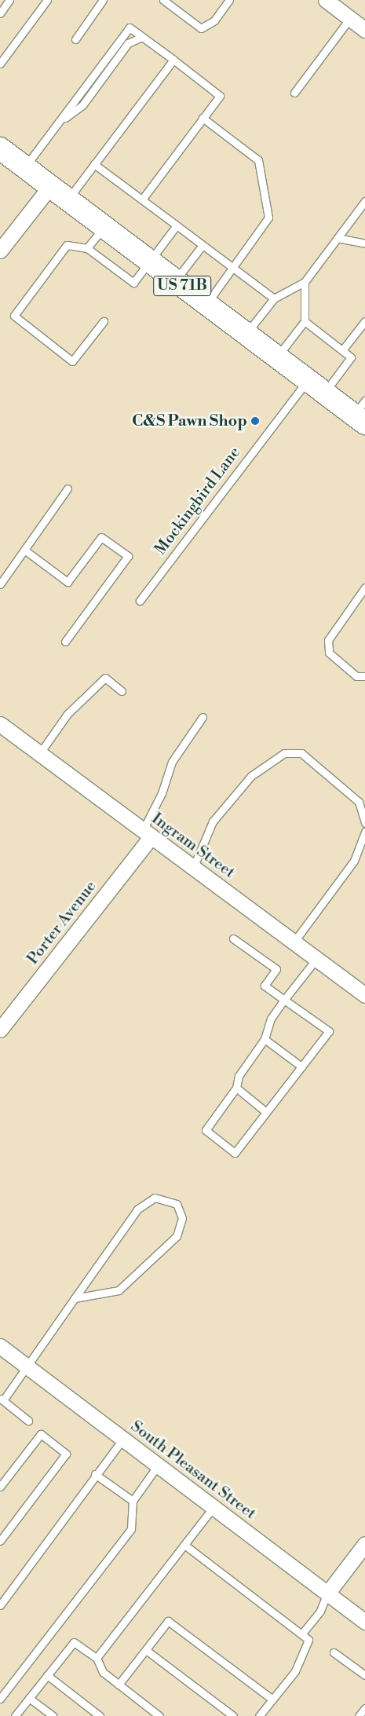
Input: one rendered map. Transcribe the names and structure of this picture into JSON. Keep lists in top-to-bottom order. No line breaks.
{"streets":{"highway":["US 71B"],"street":["Ingram Street","Porter Avenue","South Pleasant Street"],"lane":["Mockingbird Lane"]},"crossings":[["US 71B","Mockingbird Lane"],["Ingram Street","Porter Avenue"]],"places":["C&S Pawn Shop"]}
